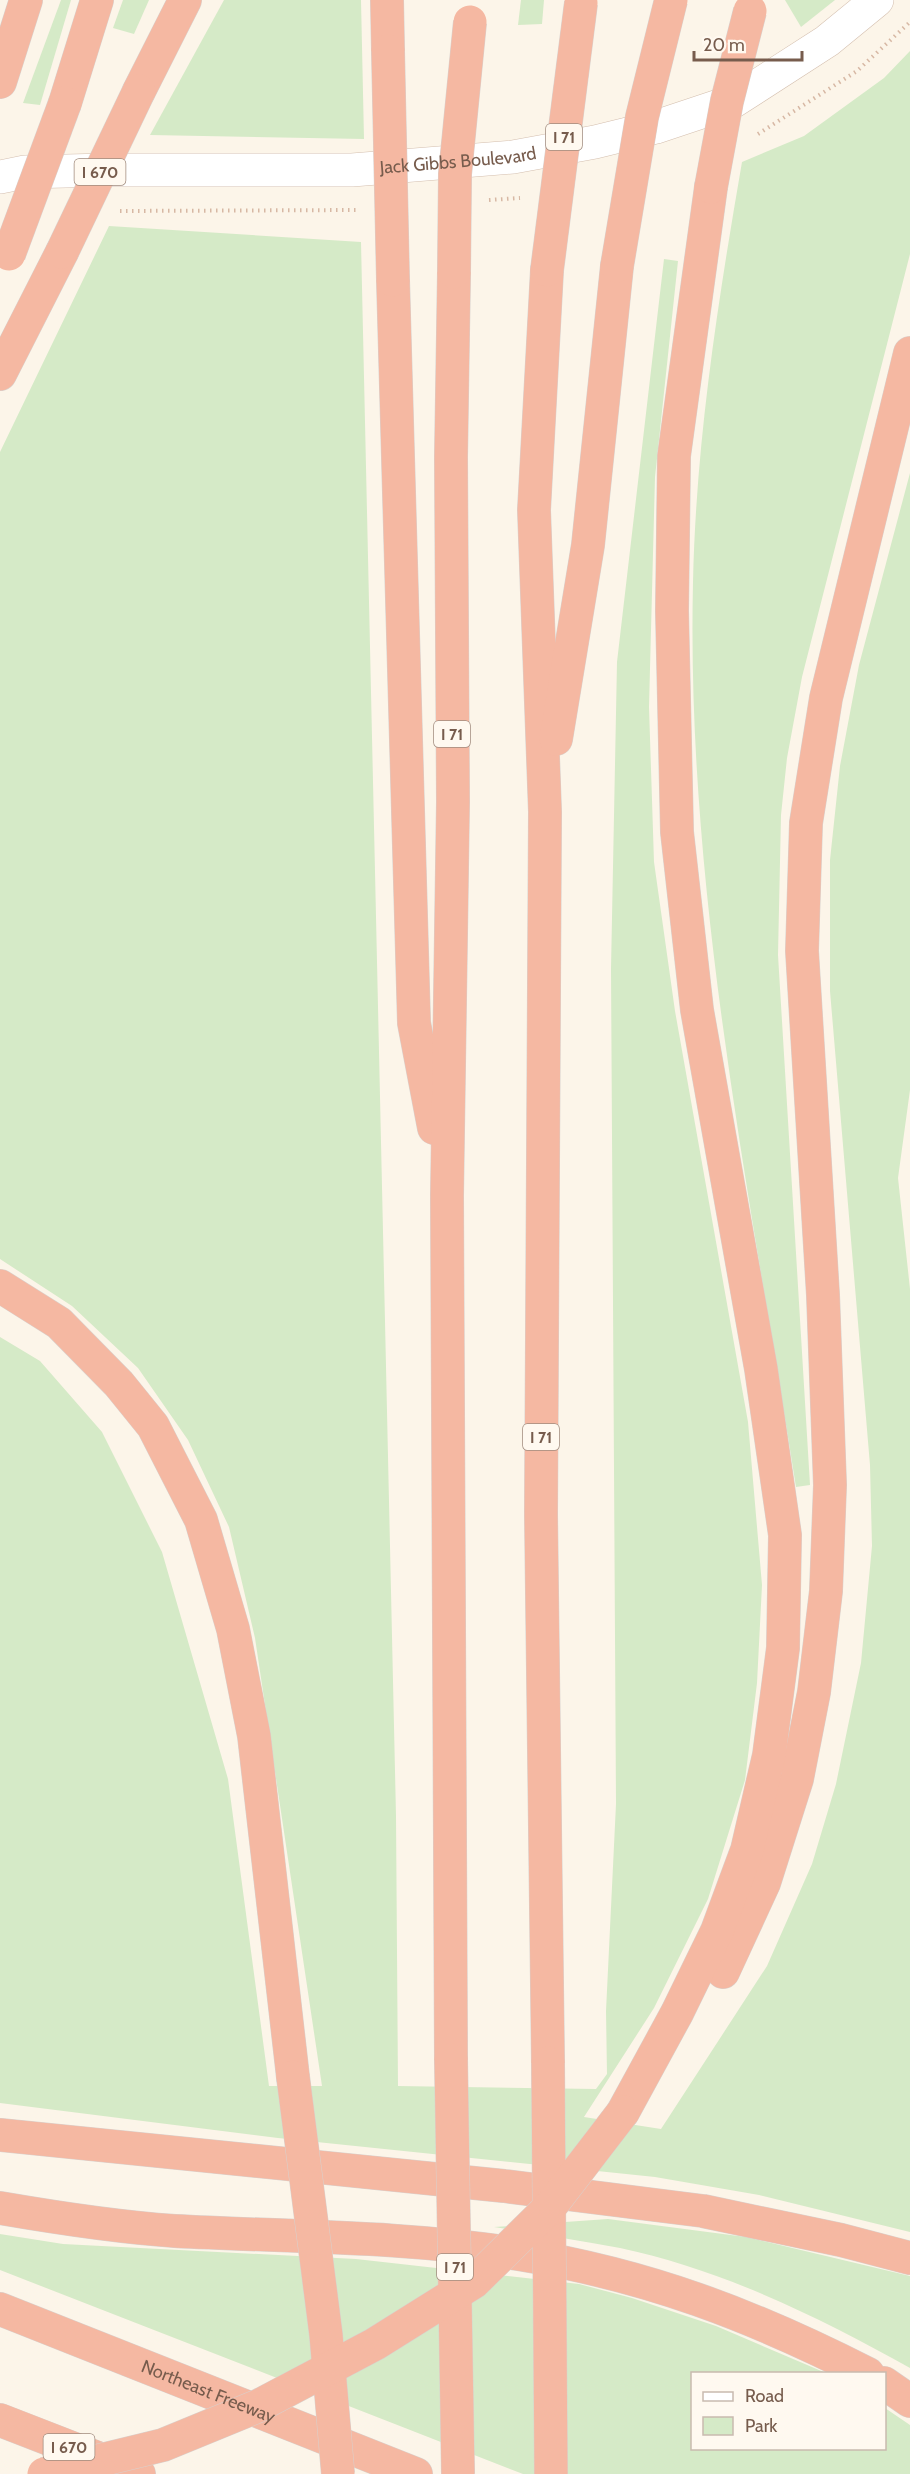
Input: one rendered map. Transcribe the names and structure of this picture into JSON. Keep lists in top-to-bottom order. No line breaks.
{"streets":{"highway":["I 71","I 670","Northeast Freeway"],"street":["Jack Gibbs Boulevard"]},"legend":["Road","Park"],"scale_bar":"20 m"}
